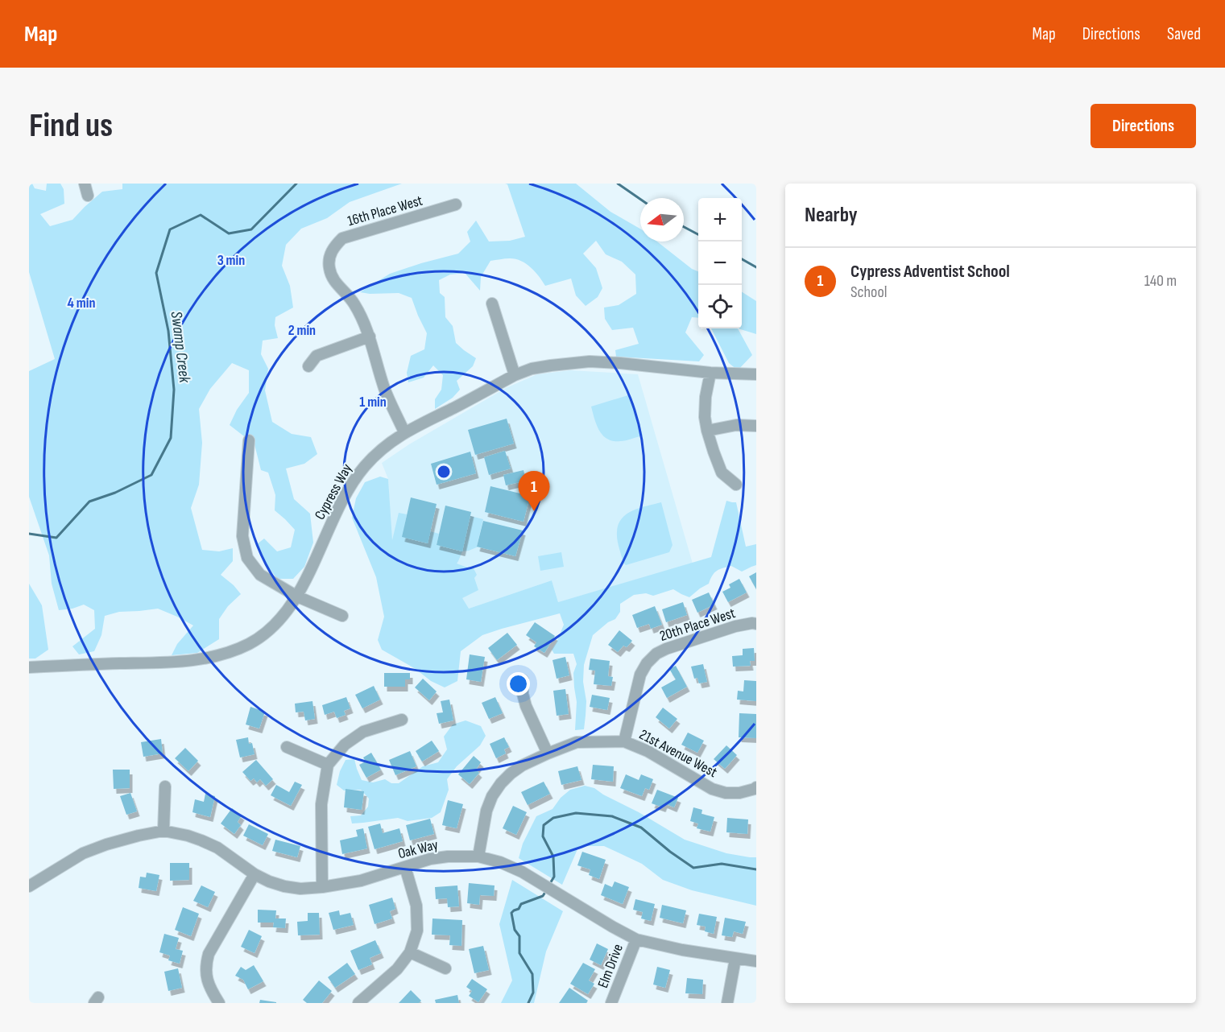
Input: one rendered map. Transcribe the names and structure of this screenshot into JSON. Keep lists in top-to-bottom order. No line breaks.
{"streets":{"street":["16th Place West","Cypress Way","20th Place West","21st Avenue West","Oak Way","Elm Drive"]},"crossings":[["20th Place West","21st Avenue West"],["21st Avenue West","Oak Way"],["Oak Way","Elm Drive"]],"water":["Swamp Creek"],"north":"left","page":{"header":"Map","nav":["Map","Directions","Saved"],"buttons":"Directions","title":"Find us","heading":"Nearby","map_buttons":["+","−"],"list":[{"mark":"1","name":"Cypress Adventist School","note":"School","value":"140 m"}],"pins":"1"},"rings":["3 min","4 min","2 min","1 min"]}
